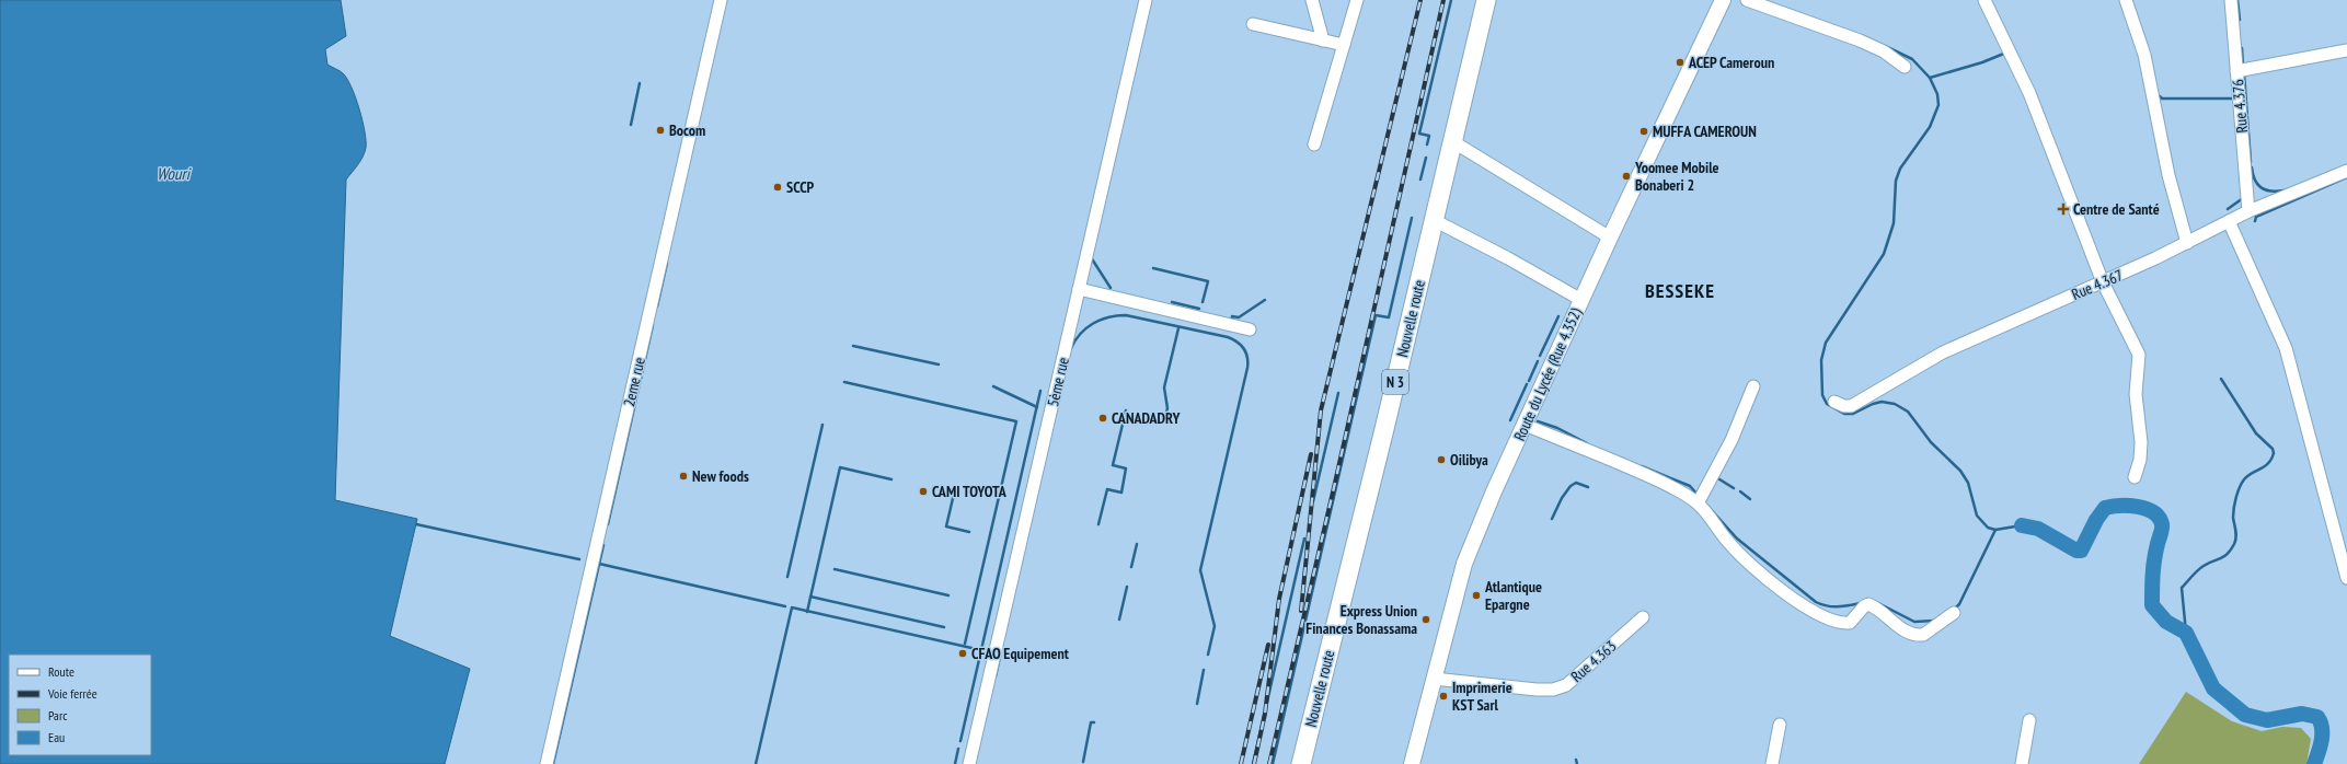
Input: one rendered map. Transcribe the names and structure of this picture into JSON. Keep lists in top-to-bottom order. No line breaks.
{"streets":{"highway":["Nouvelle route","N 3"],"main road":["Route du Lycée (Rue 4.352)"],"street":["Rue 4.376","Rue 4.367","2eme rue","5ème rue","Rue 4.363"]},"crossings":[["Rue 4.376","Rue 4.367"],["Route du Lycée (Rue 4.352)","Rue 4.363"]],"districts":["BESSEKE"],"water":["Wouri"],"places":{"other":["ACEP Cameroun","Bocom","MUFFA CAMEROUN","Yoomee Mobile Bonaberi 2","SCCP","CANADADRY","Oilibya","New foods","CAMI TOYOTA","Atlantique Epargne","Express Union Finances Bonassama","CFAO Equipement","Imprimerie KST Sarl"],"health":["Centre de Santé"]},"legend":["Route","Voie ferrée","Parc","Eau"]}
